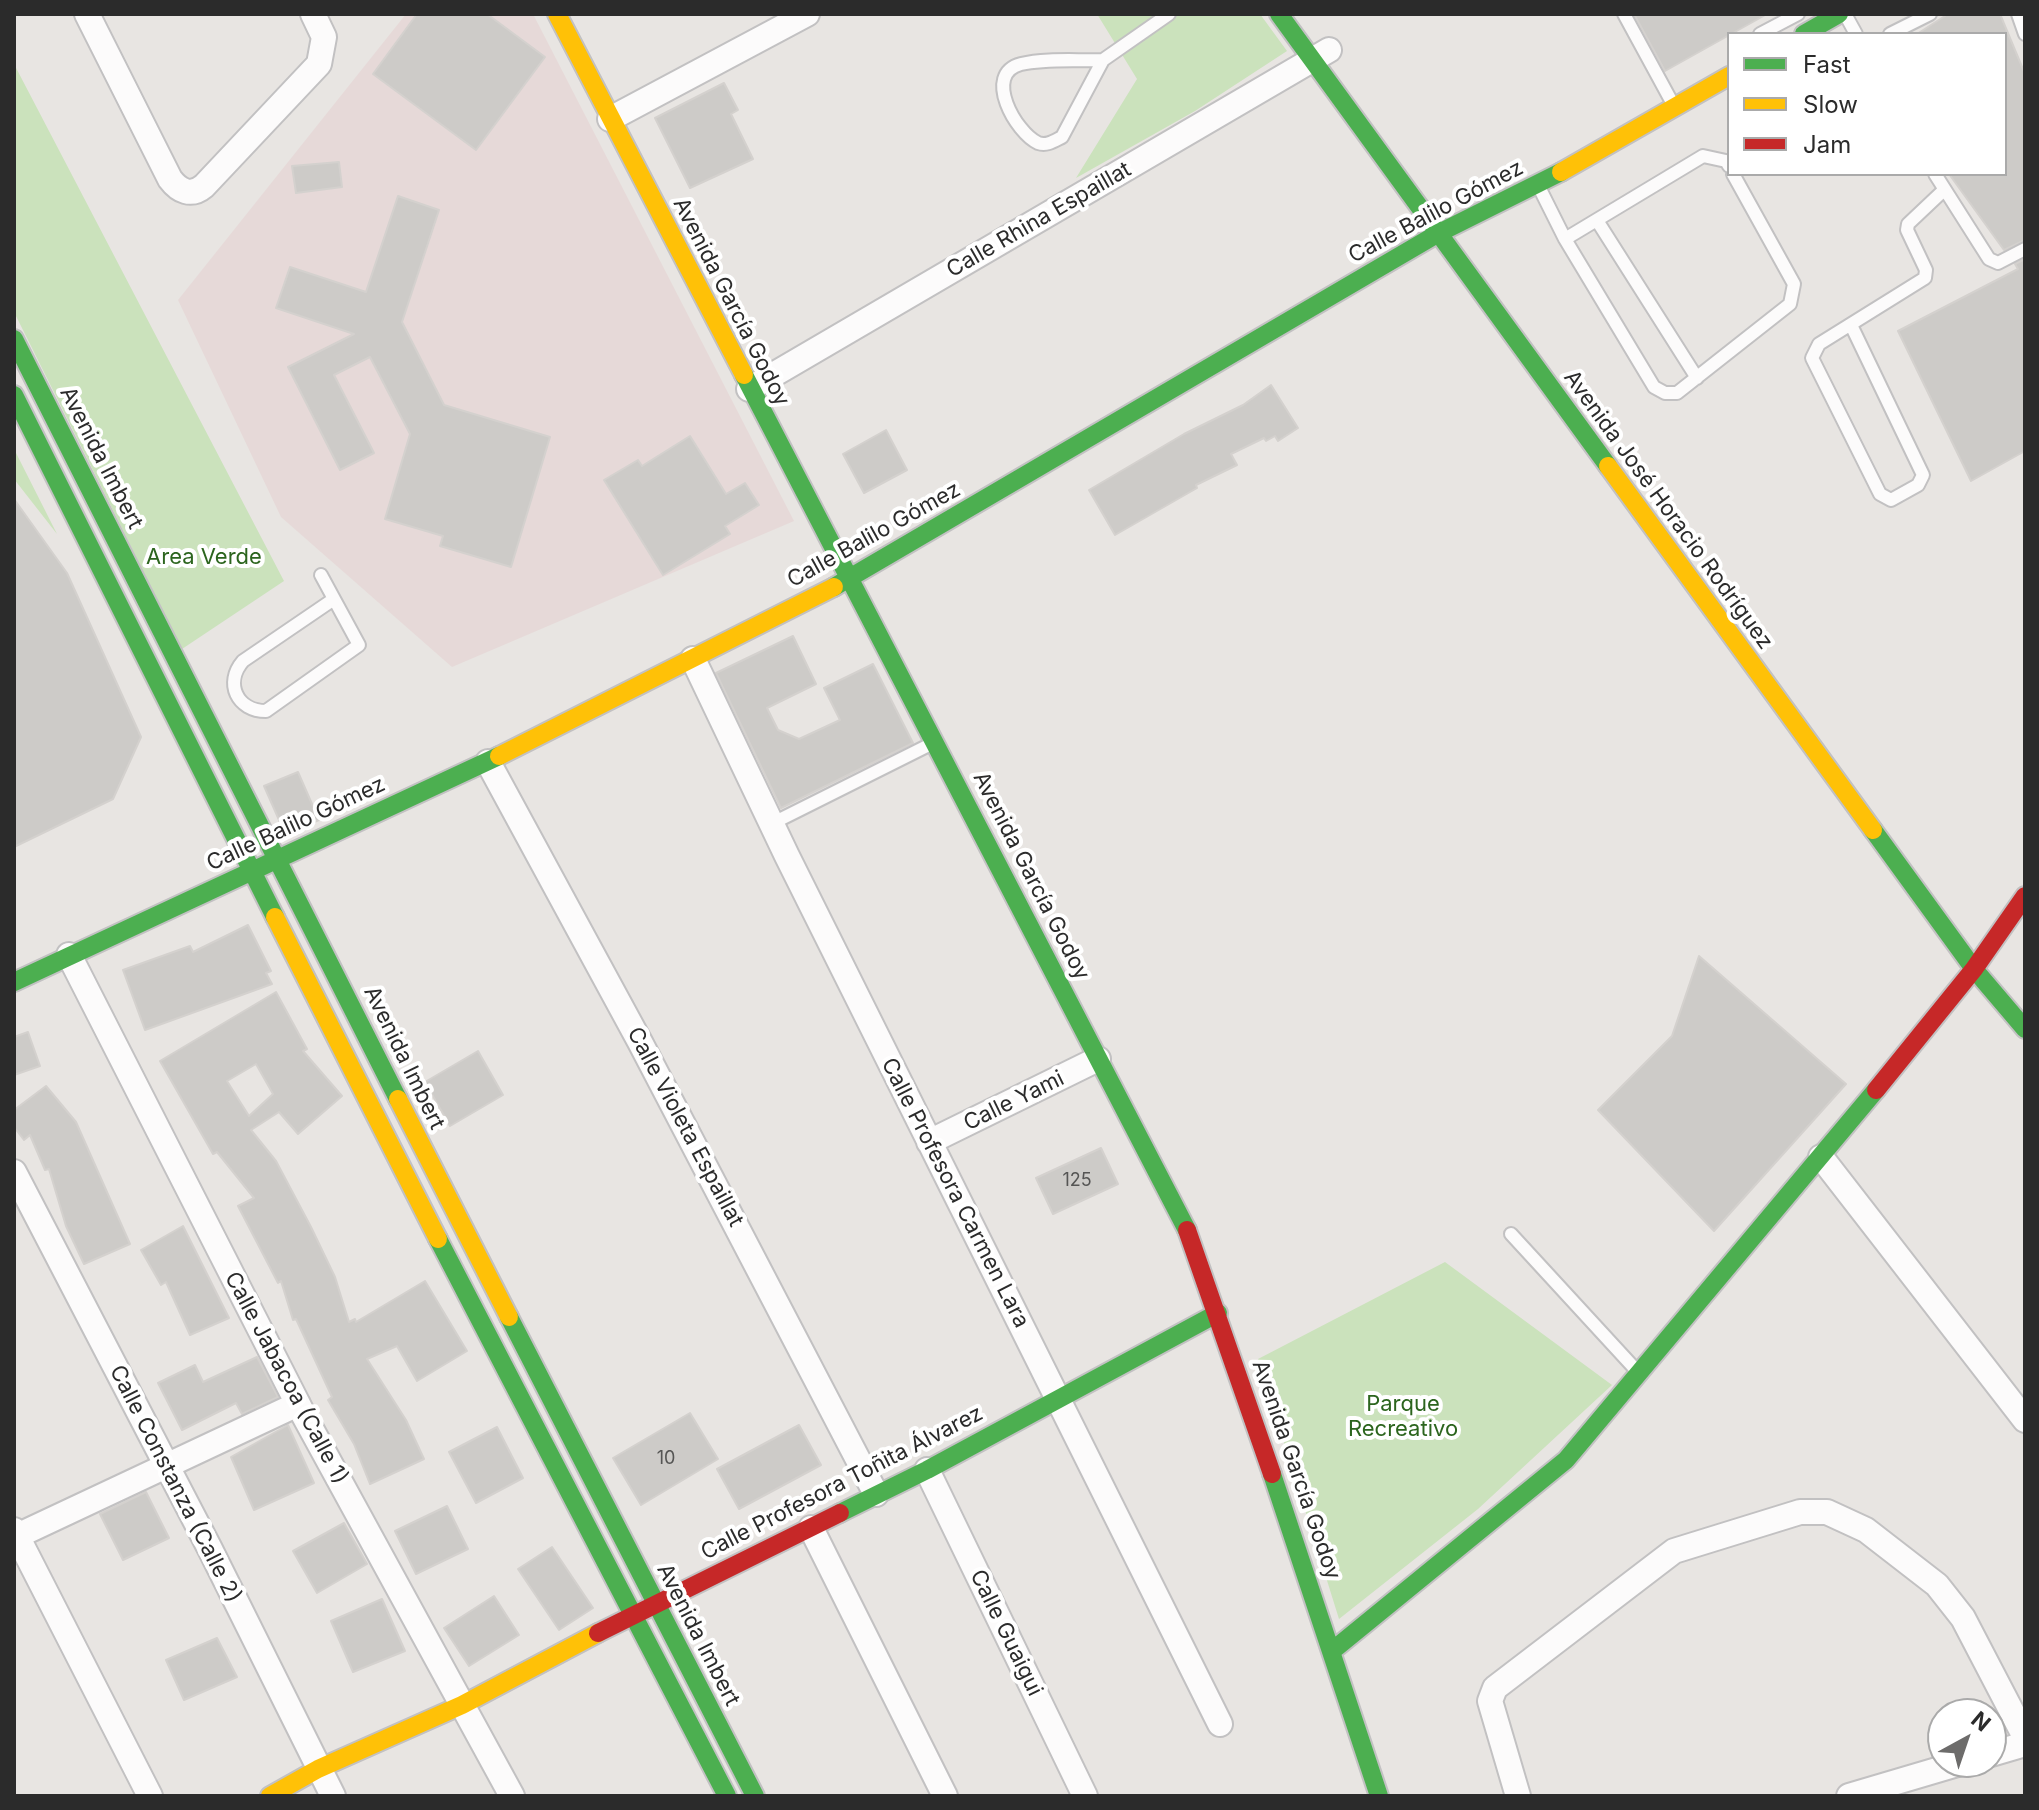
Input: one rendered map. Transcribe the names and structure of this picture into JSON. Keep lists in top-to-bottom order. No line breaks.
{"streets":{"street":["Calle Balilo Gómez","Calle Rhina Espaillat","Avenida García Godoy","Avenida Imbert","Avenida José Horacio Rodríguez","Calle Yami","Calle Violeta Espaillat","Calle Profesora Carmen Lara","Calle Jabacoa (Calle 1)","Calle Profesora Toñita Álvarez","Calle Constanza (Calle 2)","Calle Guaigui"]},"crossings":[["Calle Balilo Gómez","Avenida García Godoy"],["Calle Balilo Gómez","Avenida Imbert"],["Calle Balilo Gómez","Avenida José Horacio Rodríguez"],["Calle Balilo Gómez","Calle Violeta Espaillat"],["Calle Balilo Gómez","Calle Profesora Carmen Lara"],["Calle Balilo Gómez","Calle Jabacoa (Calle 1)"],["Calle Rhina Espaillat","Avenida García Godoy"],["Calle Rhina Espaillat","Avenida José Horacio Rodríguez"],["Avenida García Godoy","Calle Yami"],["Avenida García Godoy","Calle Profesora Toñita Álvarez"],["Avenida Imbert","Calle Profesora Toñita Álvarez"],["Calle Yami","Calle Profesora Carmen Lara"],["Calle Violeta Espaillat","Calle Profesora Toñita Álvarez"],["Calle Profesora Carmen Lara","Calle Profesora Toñita Álvarez"],["Calle Jabacoa (Calle 1)","Calle Profesora Toñita Álvarez"],["Calle Profesora Toñita Álvarez","Calle Constanza (Calle 2)"],["Calle Profesora Toñita Álvarez","Calle Guaigui"]],"parks":["Area Verde","Parque Recreativo"],"house_numbers":["125","10"],"legend":["Fast","Slow","Jam"],"north":"top right"}
